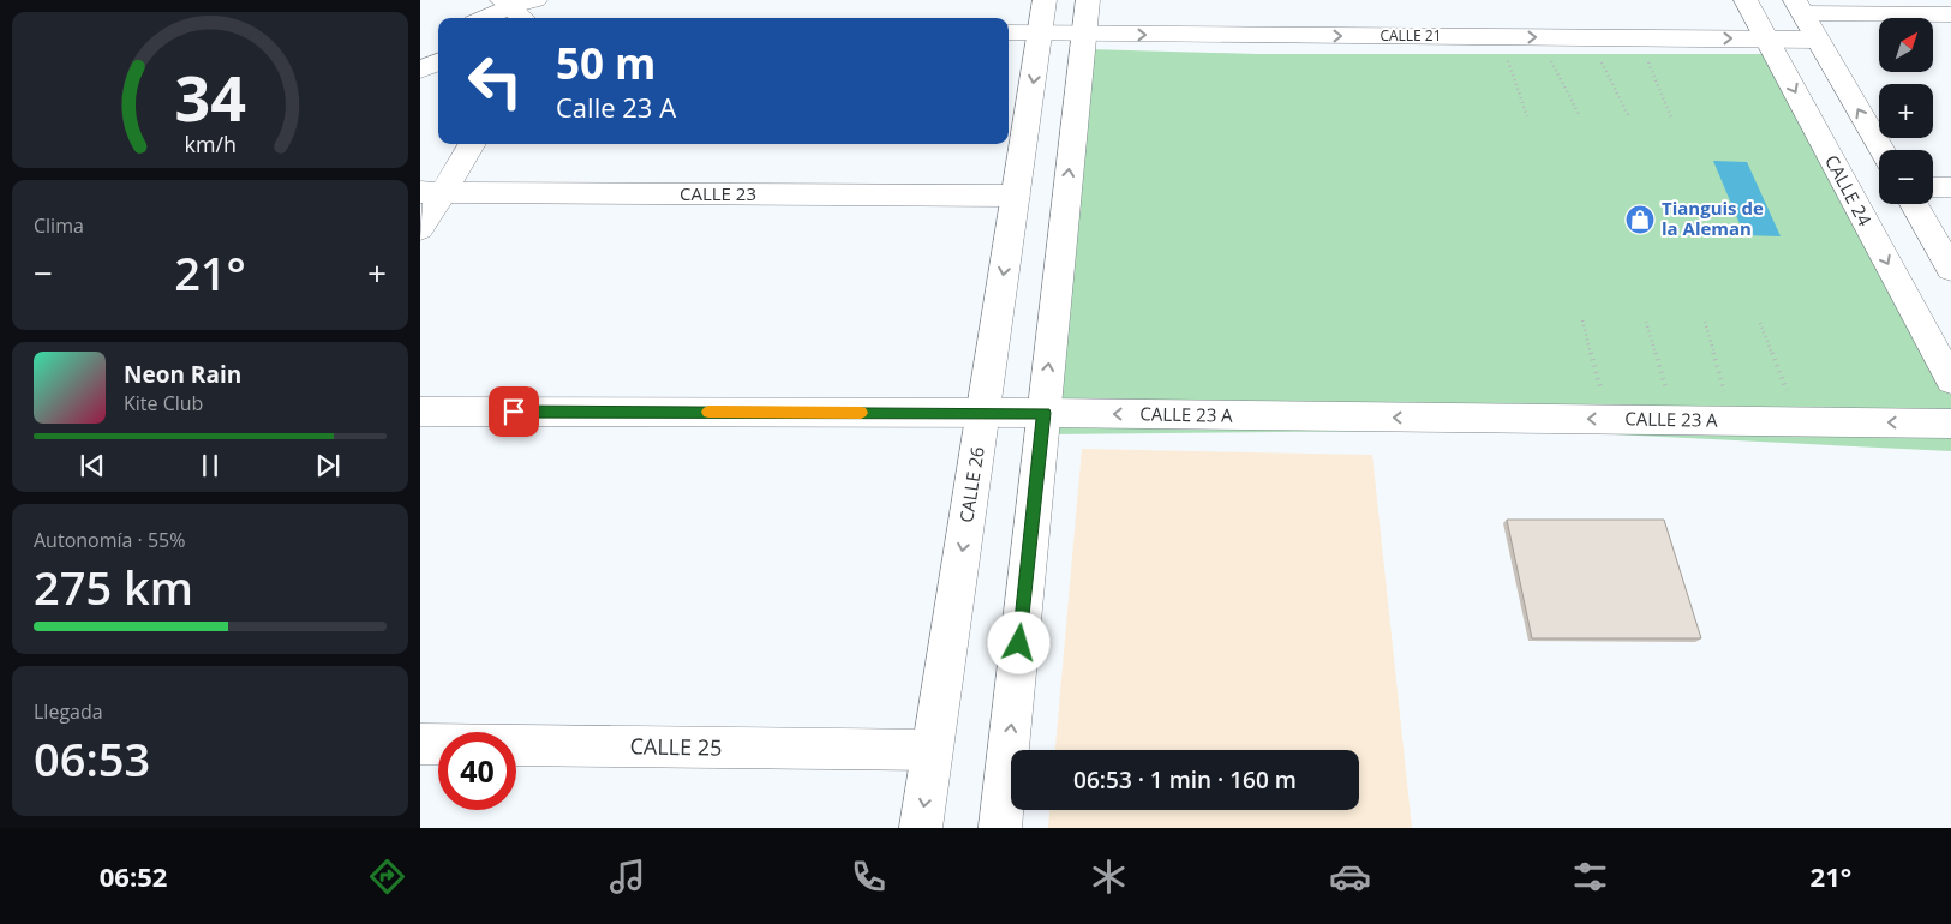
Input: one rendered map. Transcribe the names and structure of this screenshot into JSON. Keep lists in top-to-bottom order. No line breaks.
{"streets":{"street":["CALLE 21","CALLE 24","CALLE 23","CALLE 23 A","CALLE 26","CALLE 25"]},"crossings":[["CALLE 21","CALLE 24"],["CALLE 21","CALLE 26"],["CALLE 23","CALLE 26"],["CALLE 23 A","CALLE 26"],["CALLE 26","CALLE 25"]],"one_way":["CALLE 21","CALLE 23 A"],"places":{"shop":["Tianguis de la Aleman"]},"north":"top right","page":{"map_buttons":["+","−"],"turn":["50 m","Calle 23 A"],"tile":["Clima",["Autonomía · 55%","275 km"],["Llegada","06:53"]],"heat":["−","21°","+"],"song":["Neon Rain","Kite Club"],"limit":"40","trip":"06:53 · 1 min · 160 m","tabs":["06:52","21°"],"gauge":["34","km/h"]}}
